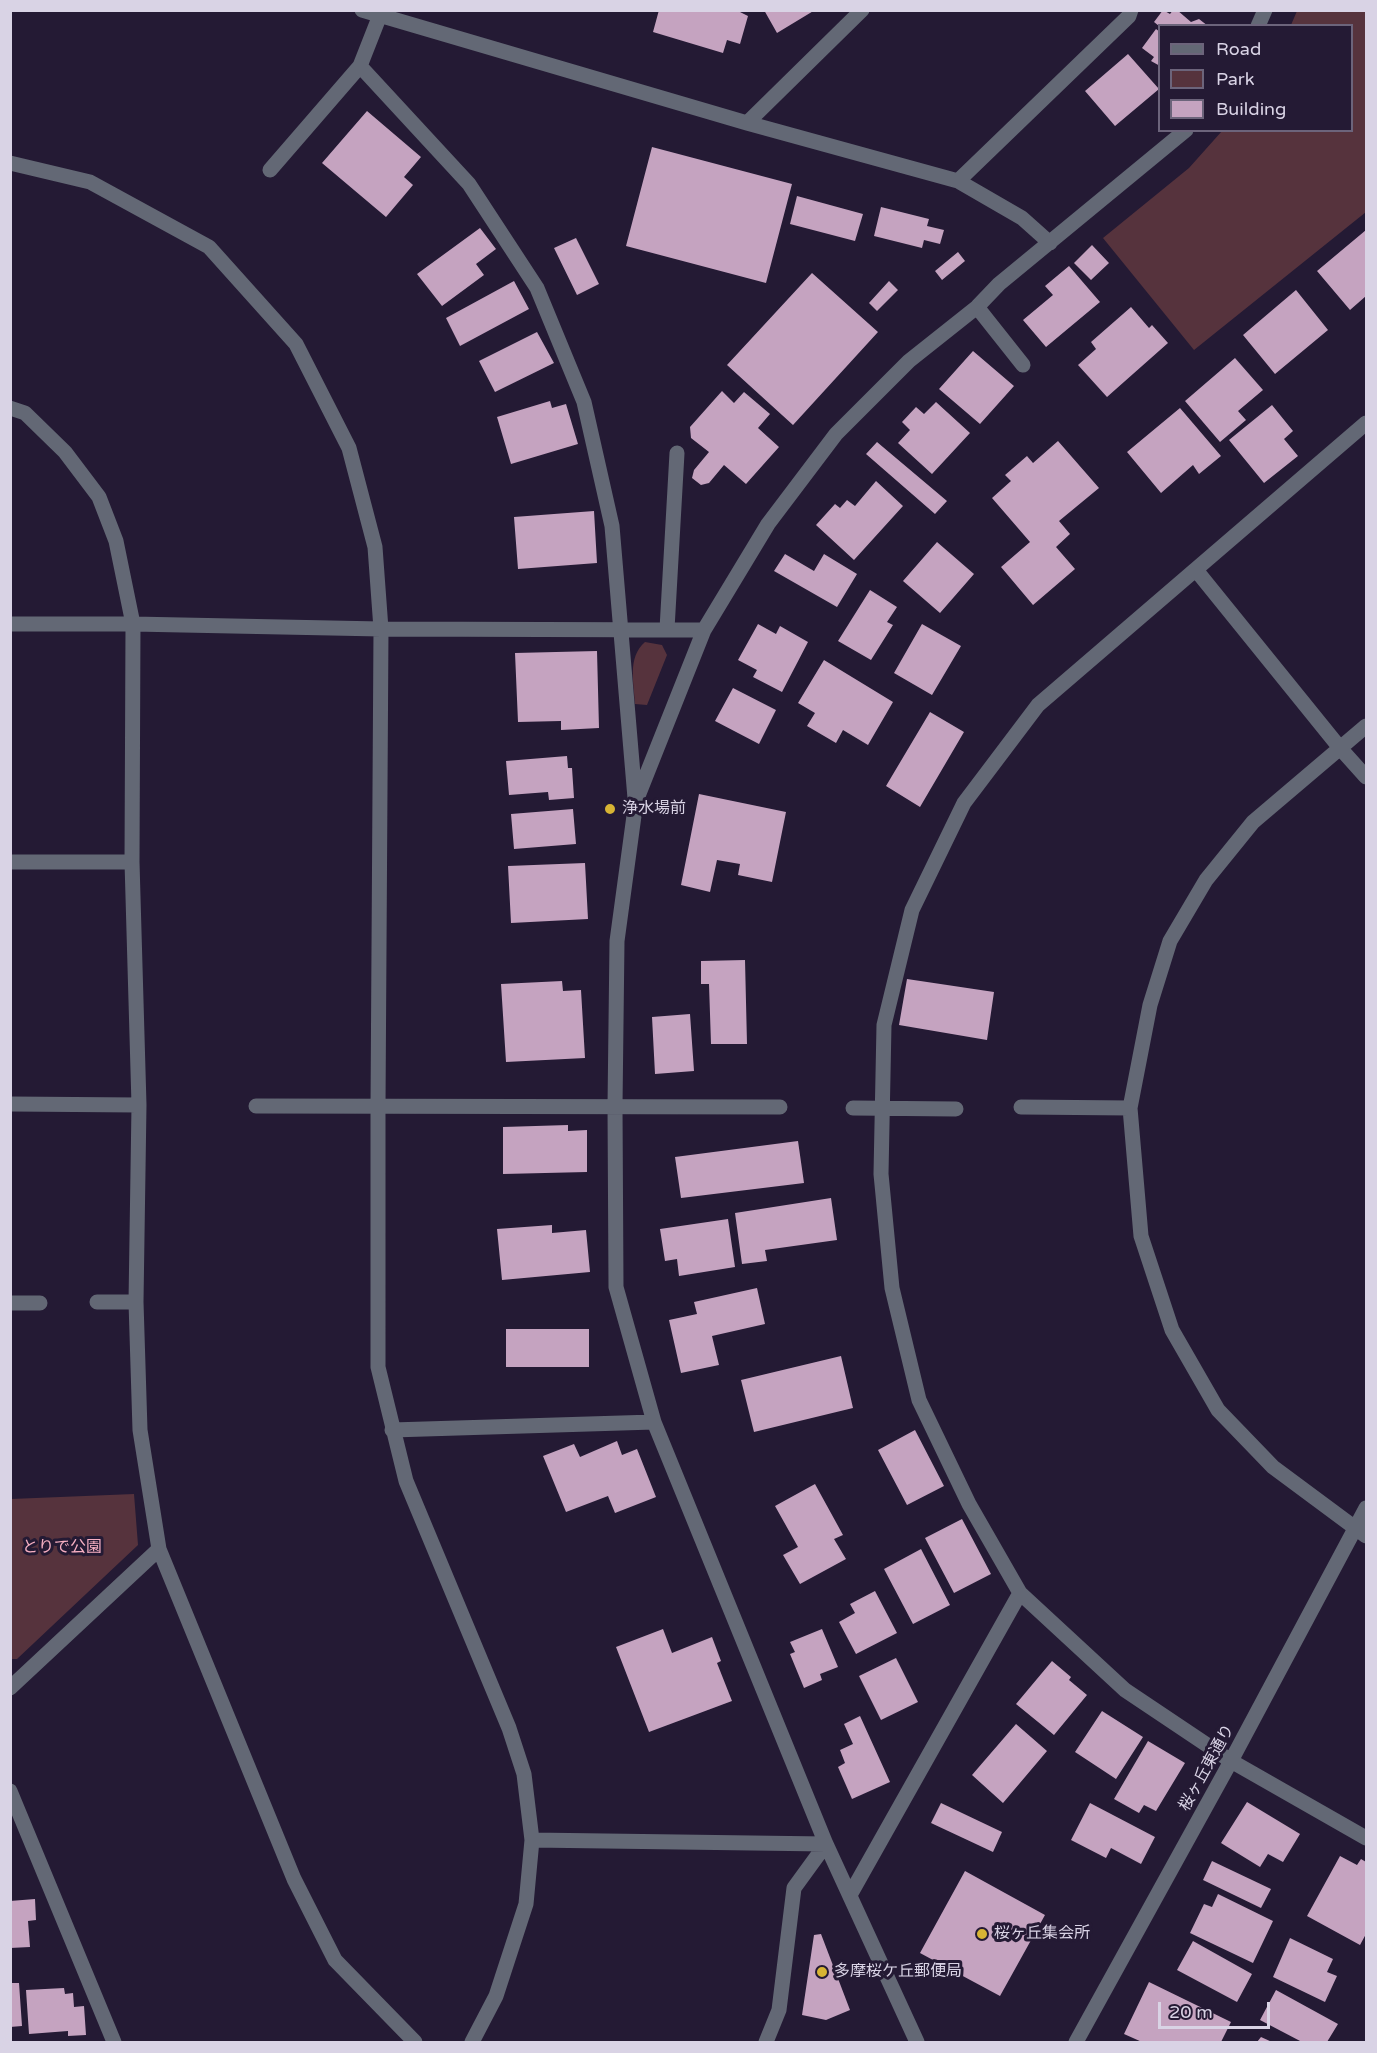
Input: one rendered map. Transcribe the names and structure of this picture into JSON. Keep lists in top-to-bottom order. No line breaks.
{"streets":{"street":["桜ヶ丘東通り"]},"parks":["とりで公園"],"places":["浄水場前","桜ヶ丘集会所","多摩桜ケ丘郵便局"],"legend":["Road","Park","Building"],"scale_bar":"20 m"}
